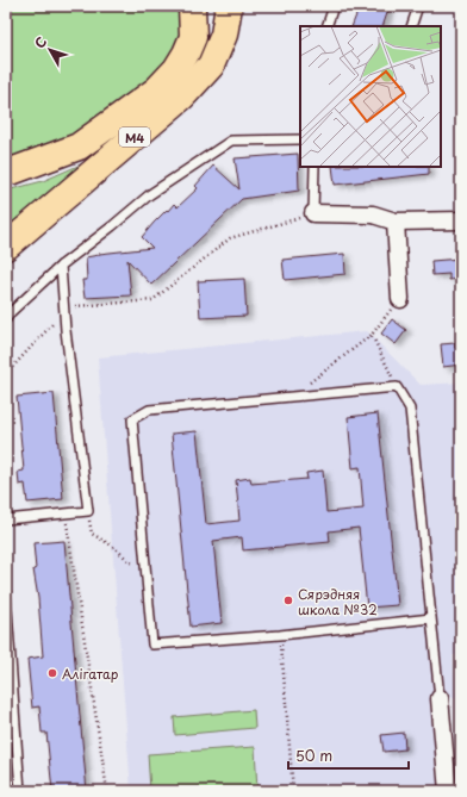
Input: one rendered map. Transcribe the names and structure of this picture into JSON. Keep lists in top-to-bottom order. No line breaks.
{"streets":{"main road":["М4"]},"places":["Сярэдняя школа №32","Алігатар"],"scale_bar":"50 m","north":"top left"}
